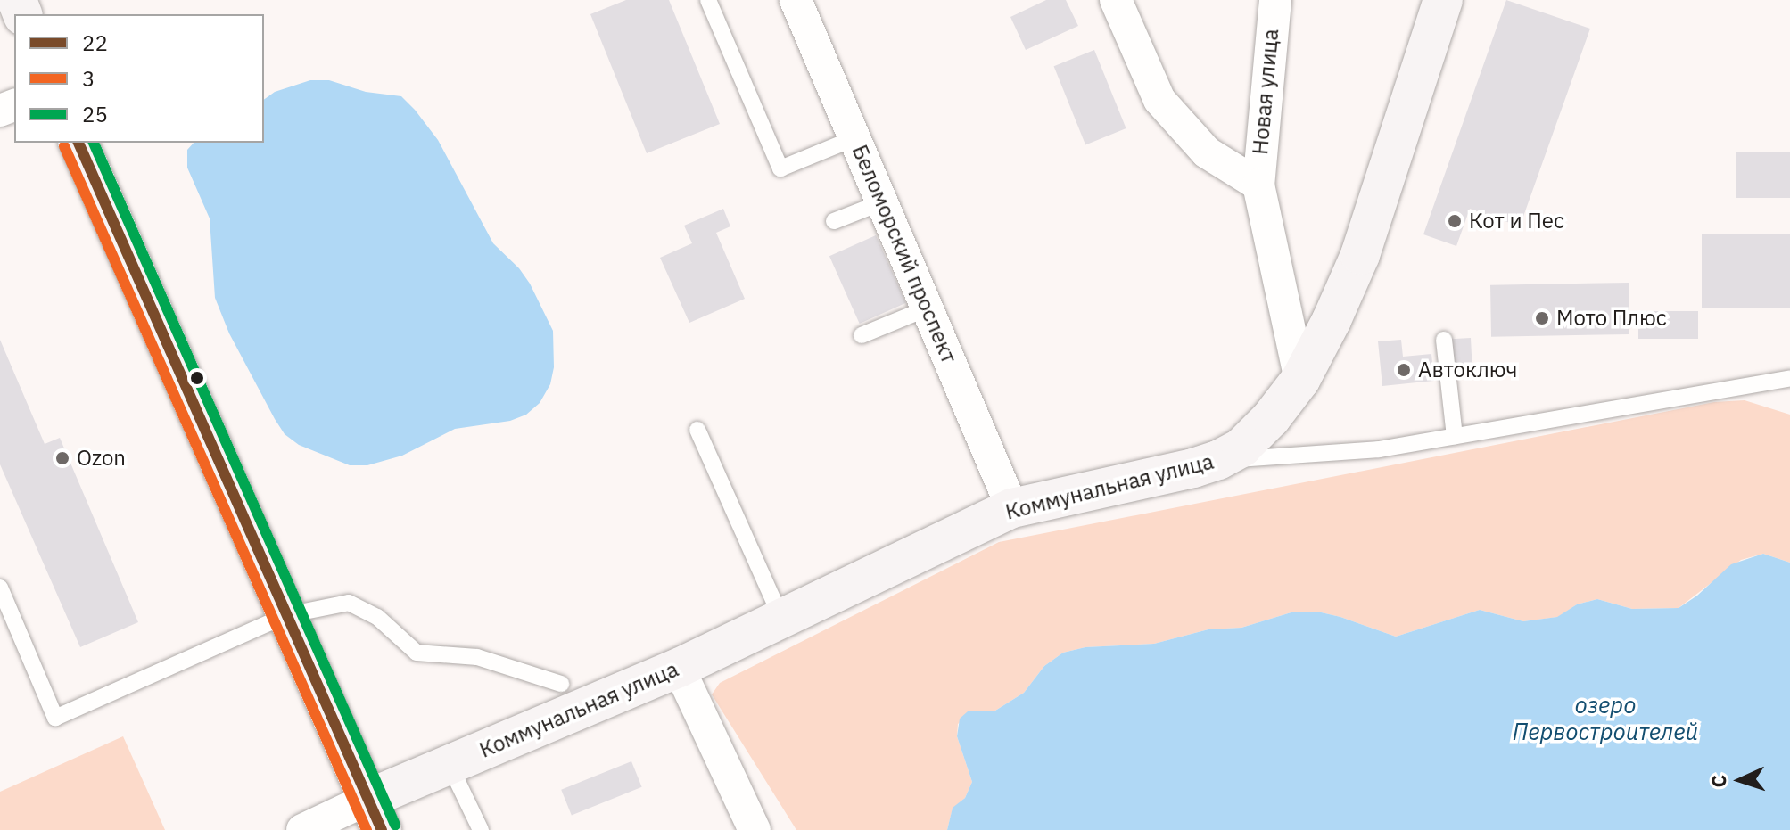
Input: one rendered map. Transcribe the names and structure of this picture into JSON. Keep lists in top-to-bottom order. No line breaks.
{"streets":{"main road":["Коммунальная улица"],"street":["Новая улица","Беломорский проспект"]},"crossings":[["Новая улица","Коммунальная улица"],["Беломорский проспект","Коммунальная улица"]],"water":["озеро Первостроителей"],"places":["Кот и Пес","Мото Плюс","Автоключ","Ozon"],"lines":["transit line 22","transit line 25","transit line 3"],"legend":["22","3","25"],"north":"left"}
